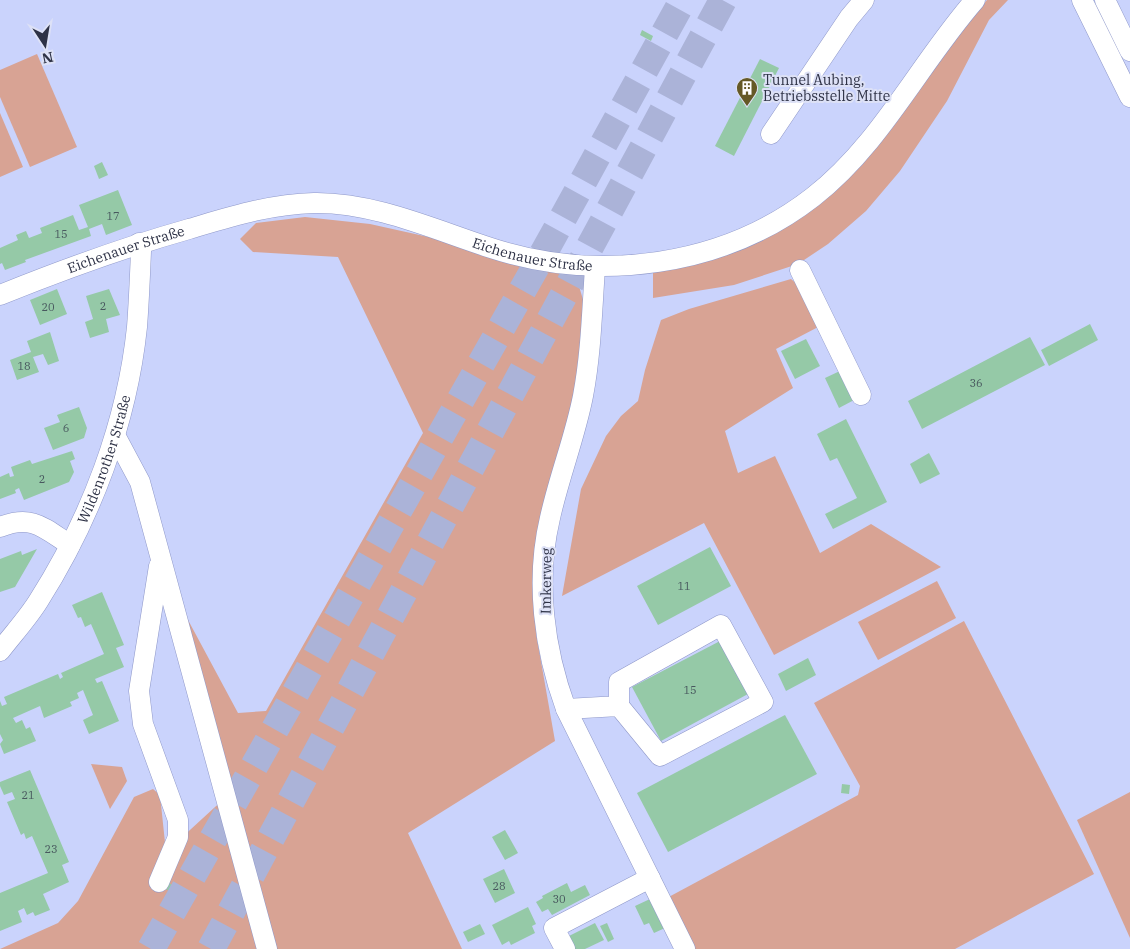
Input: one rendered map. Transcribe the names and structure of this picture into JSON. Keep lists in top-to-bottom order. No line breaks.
{"streets":{"street":["Eichenauer Straße","Wildenrother Straße","Imkerweg"]},"crossings":[["Eichenauer Straße","Wildenrother Straße"],["Eichenauer Straße","Imkerweg"]],"places":{"building":["Tunnel Aubing, Betriebsstelle Mitte"]},"house_numbers":["17","15","2","20","18","36","6","2","11","15","21","23","28","30"],"north":"bottom"}
